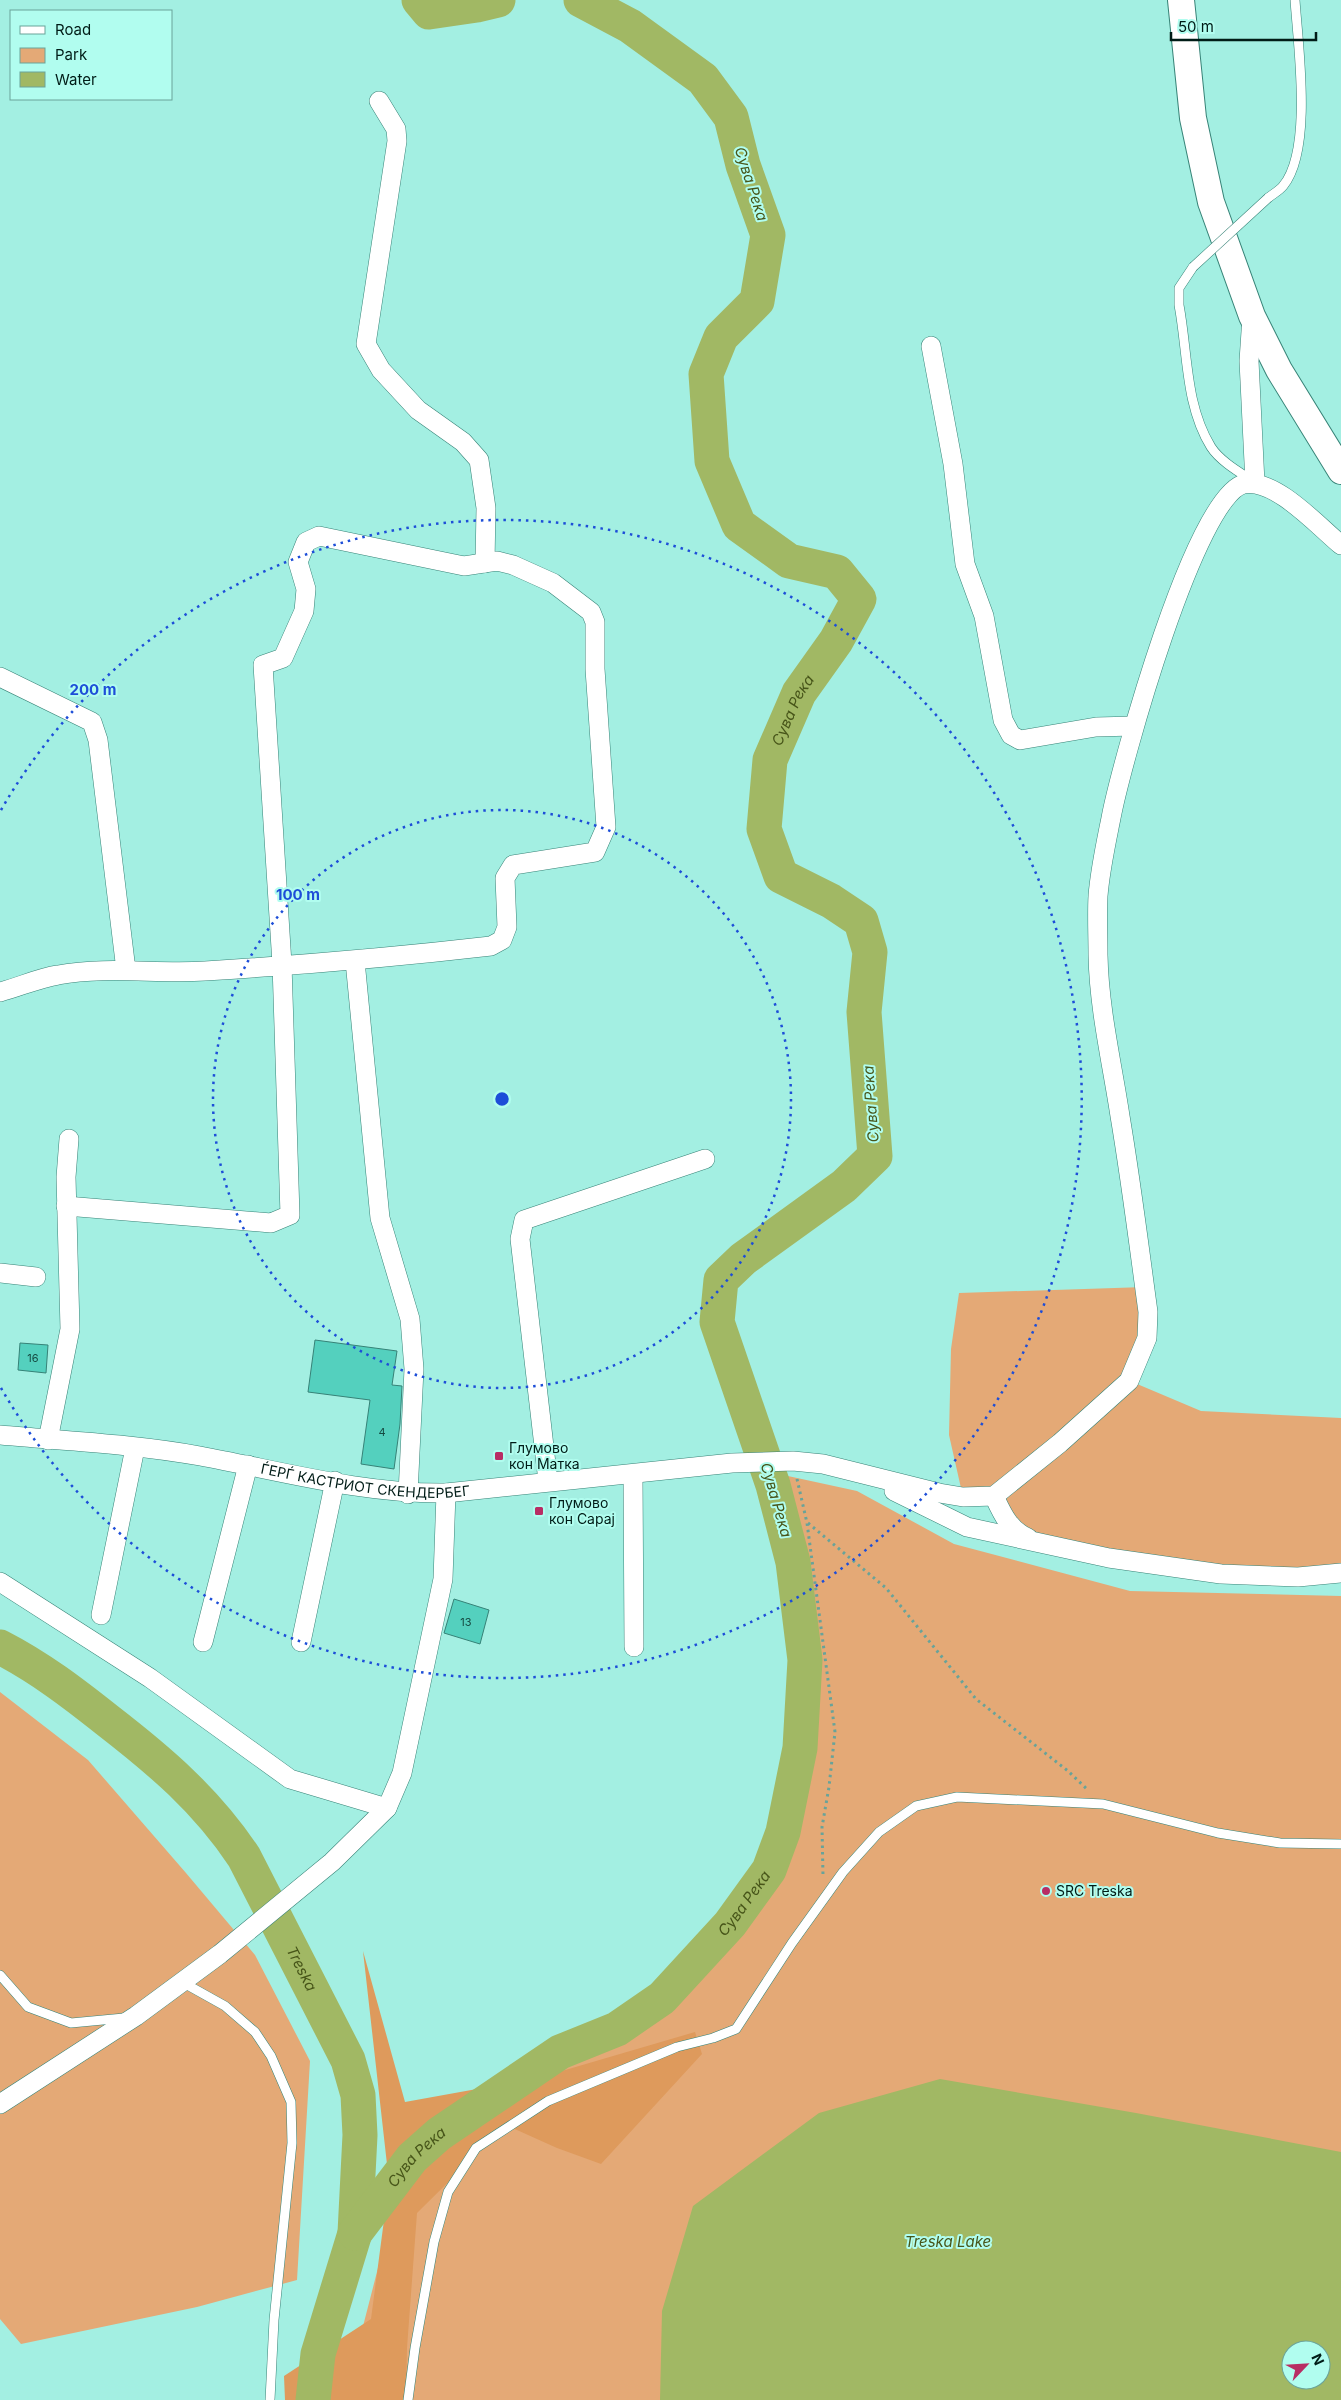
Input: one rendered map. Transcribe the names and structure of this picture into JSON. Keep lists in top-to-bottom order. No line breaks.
{"streets":{"street":["ЃЕРЃ КАСТРИОТ СКЕНДЕРБЕГ"]},"water":["Сува Река","Treska","Treska Lake"],"places":{"transit":["Глумово кон Матка","Глумово кон Сарај"],"other":["SRC Treska"]},"house_numbers":["16","4","13"],"legend":["Road","Park","Water"],"scale_bar":"50 m","north":"top right","rings":["200 m","100 m"]}
